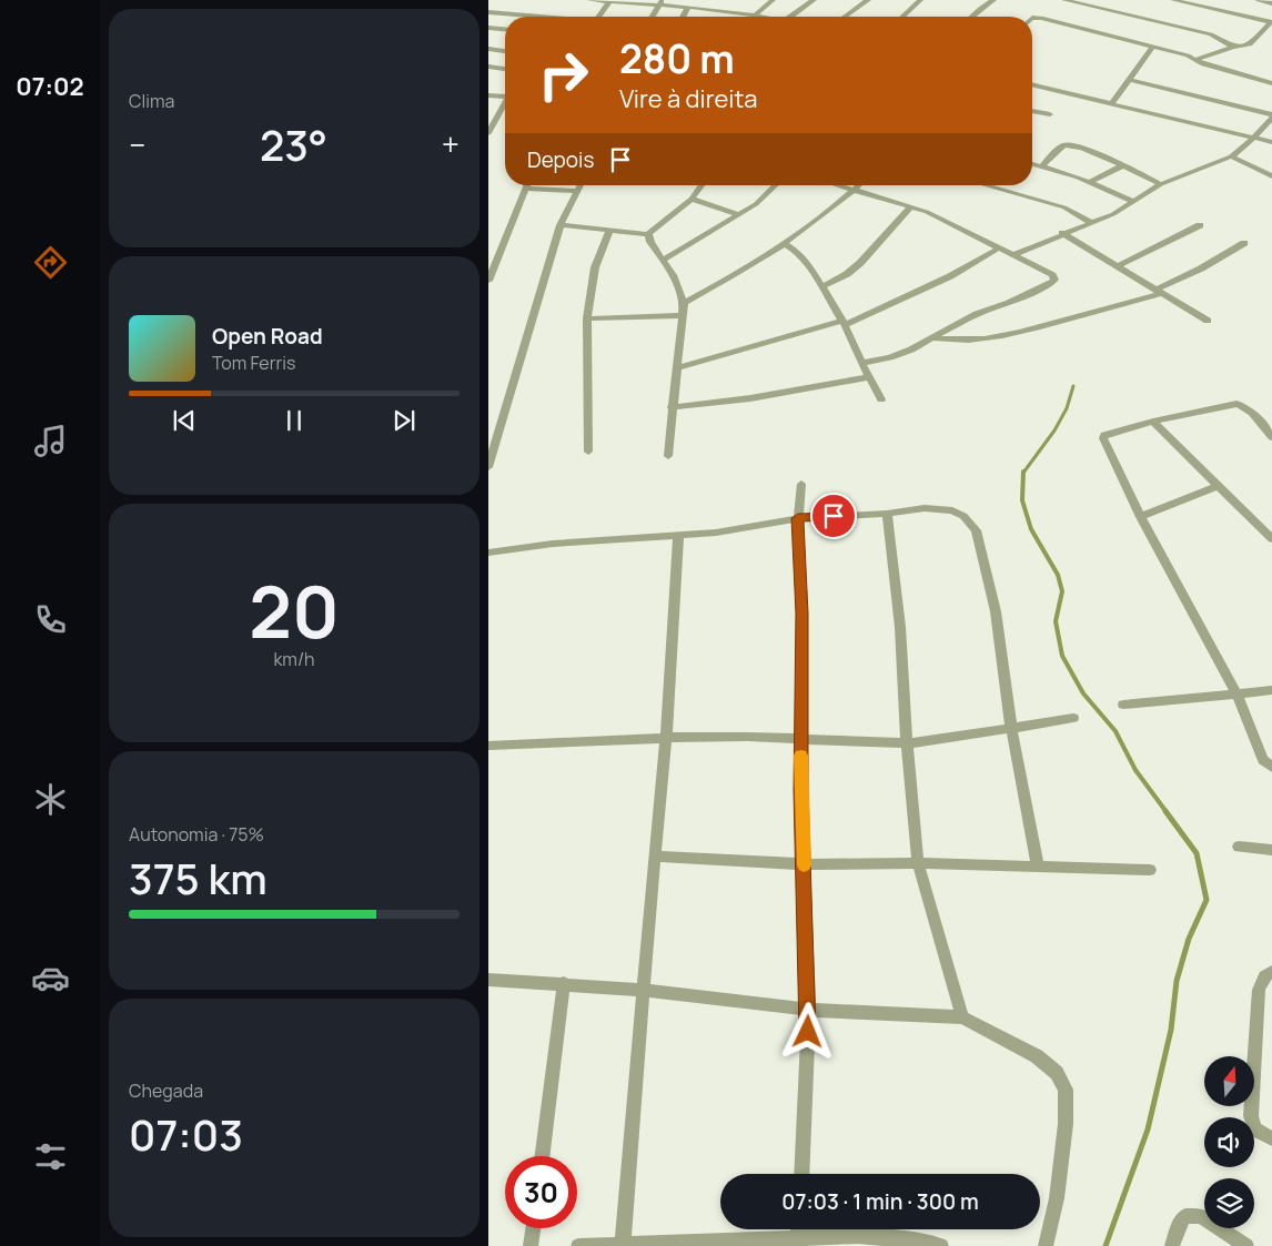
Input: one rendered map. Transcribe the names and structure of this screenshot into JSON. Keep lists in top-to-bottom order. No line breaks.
{"north":"top","page":{"tabs":"07:02","tile":["Clima",["20","km/h"],["Autonomia · 75%","375 km"],["Chegada","07:03"]],"turn":["280 m","Vire à direita"],"heat":["−","23°","+"],"then":"Depois","song":["Open Road","Tom Ferris"],"limit":"30","trip":"07:03 · 1 min · 300 m"}}
